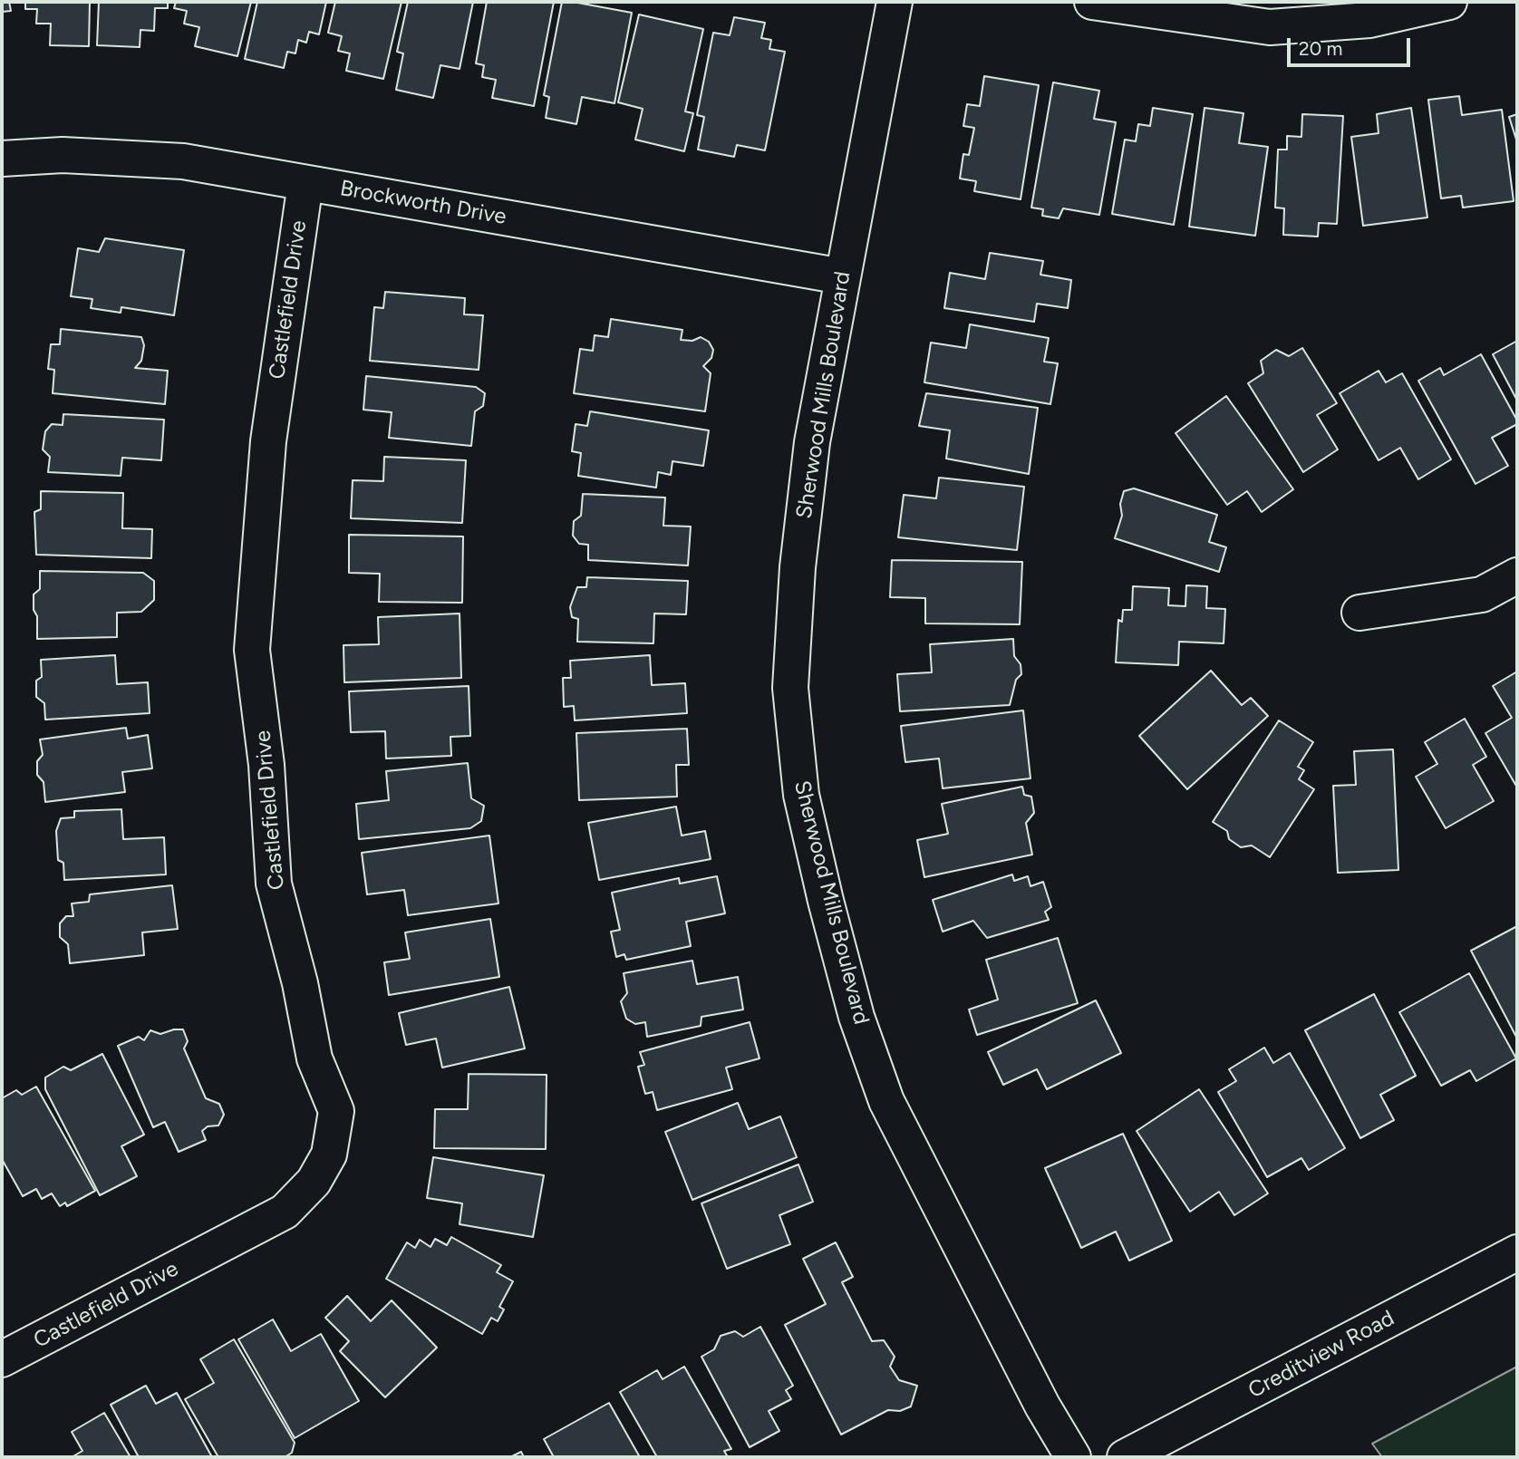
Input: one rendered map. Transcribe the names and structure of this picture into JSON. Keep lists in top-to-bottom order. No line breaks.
{"streets":{"street":["Brockworth Drive","Castlefield Drive","Sherwood Mills Boulevard","Creditview Road"]},"crossings":[["Brockworth Drive","Castlefield Drive"],["Brockworth Drive","Sherwood Mills Boulevard"]],"scale_bar":"20 m"}
